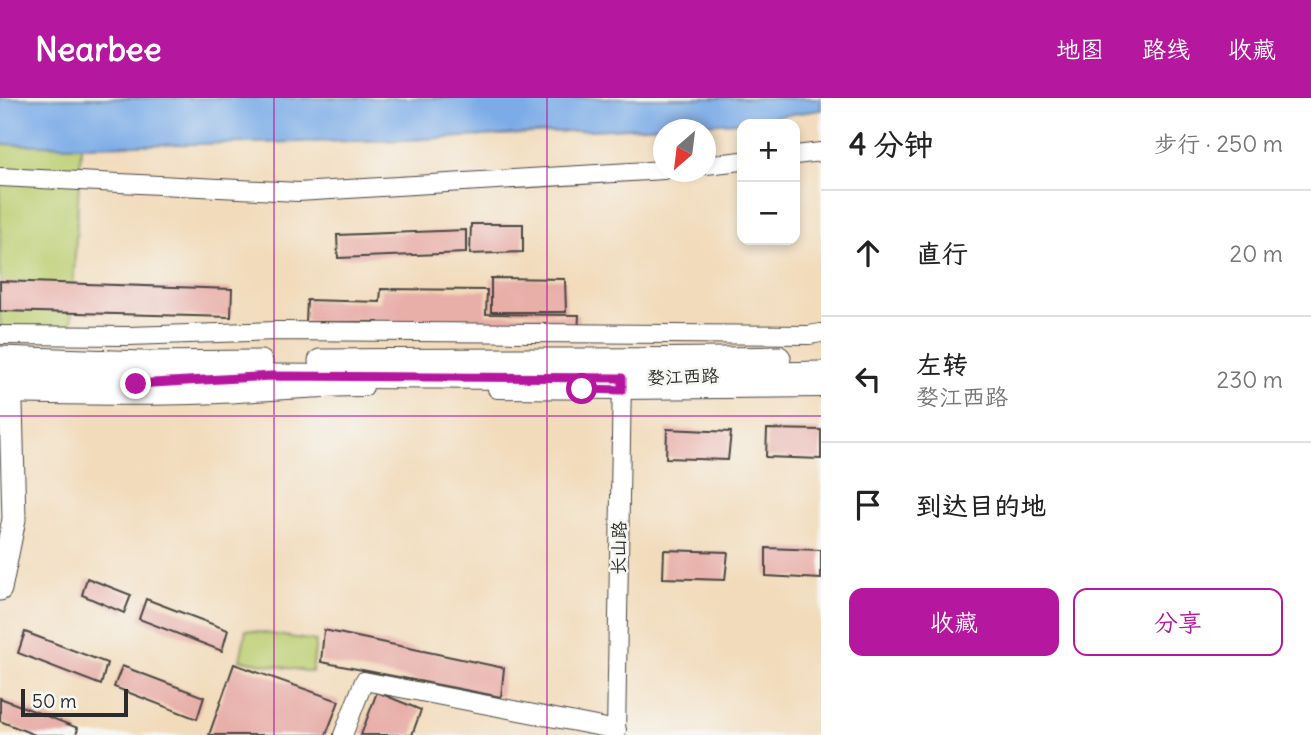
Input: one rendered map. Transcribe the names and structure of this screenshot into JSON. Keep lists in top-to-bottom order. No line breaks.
{"streets":{"main road":["婺江西路"],"street":["长山路"]},"crossings":[["婺江西路","长山路"]],"scale_bar":"50 m","north":"bottom left","page":{"header":"Nearbee","nav":["地图","路线","收藏"],"heading":["4 分钟","步行 · 250 m"],"map_buttons":["+","−"],"list":[["直行","20 m"],["左转","婺江西路","230 m"],"到达目的地"],"buttons":["收藏","分享"],"scale":"50 m"}}
